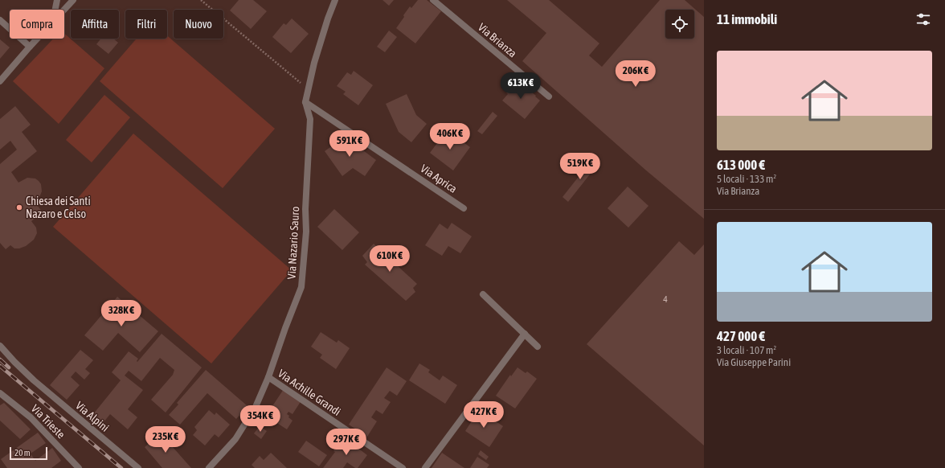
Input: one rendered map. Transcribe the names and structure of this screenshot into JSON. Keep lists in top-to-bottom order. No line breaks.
{"streets":{"street":["Via Brianza","Via Aprica","Via Nazario Sauro","Via Achille Grandi","Via Alpini","Via Trieste"]},"crossings":[["Via Aprica","Via Nazario Sauro"],["Via Nazario Sauro","Via Achille Grandi"]],"places":["Chiesa dei Santi Nazaro e Celso"],"house_numbers":["4"],"scale_bar":"20 m","page":{"heading":"11 immobili","chip":["Compra","Affitta","Filtri","Nuovo"],"list":[{"name":"613 000 €","note":"5 locali · 133 m² · Via Brianza"},{"name":"427 000 €","note":"3 locali · 107 m² · Via Giuseppe Parini"}],"price":["206K €","613K €","406K €","591K €","519K €","610K €","328K €","427K €","354K €","235K €","297K €"],"scale":"20 m"}}
